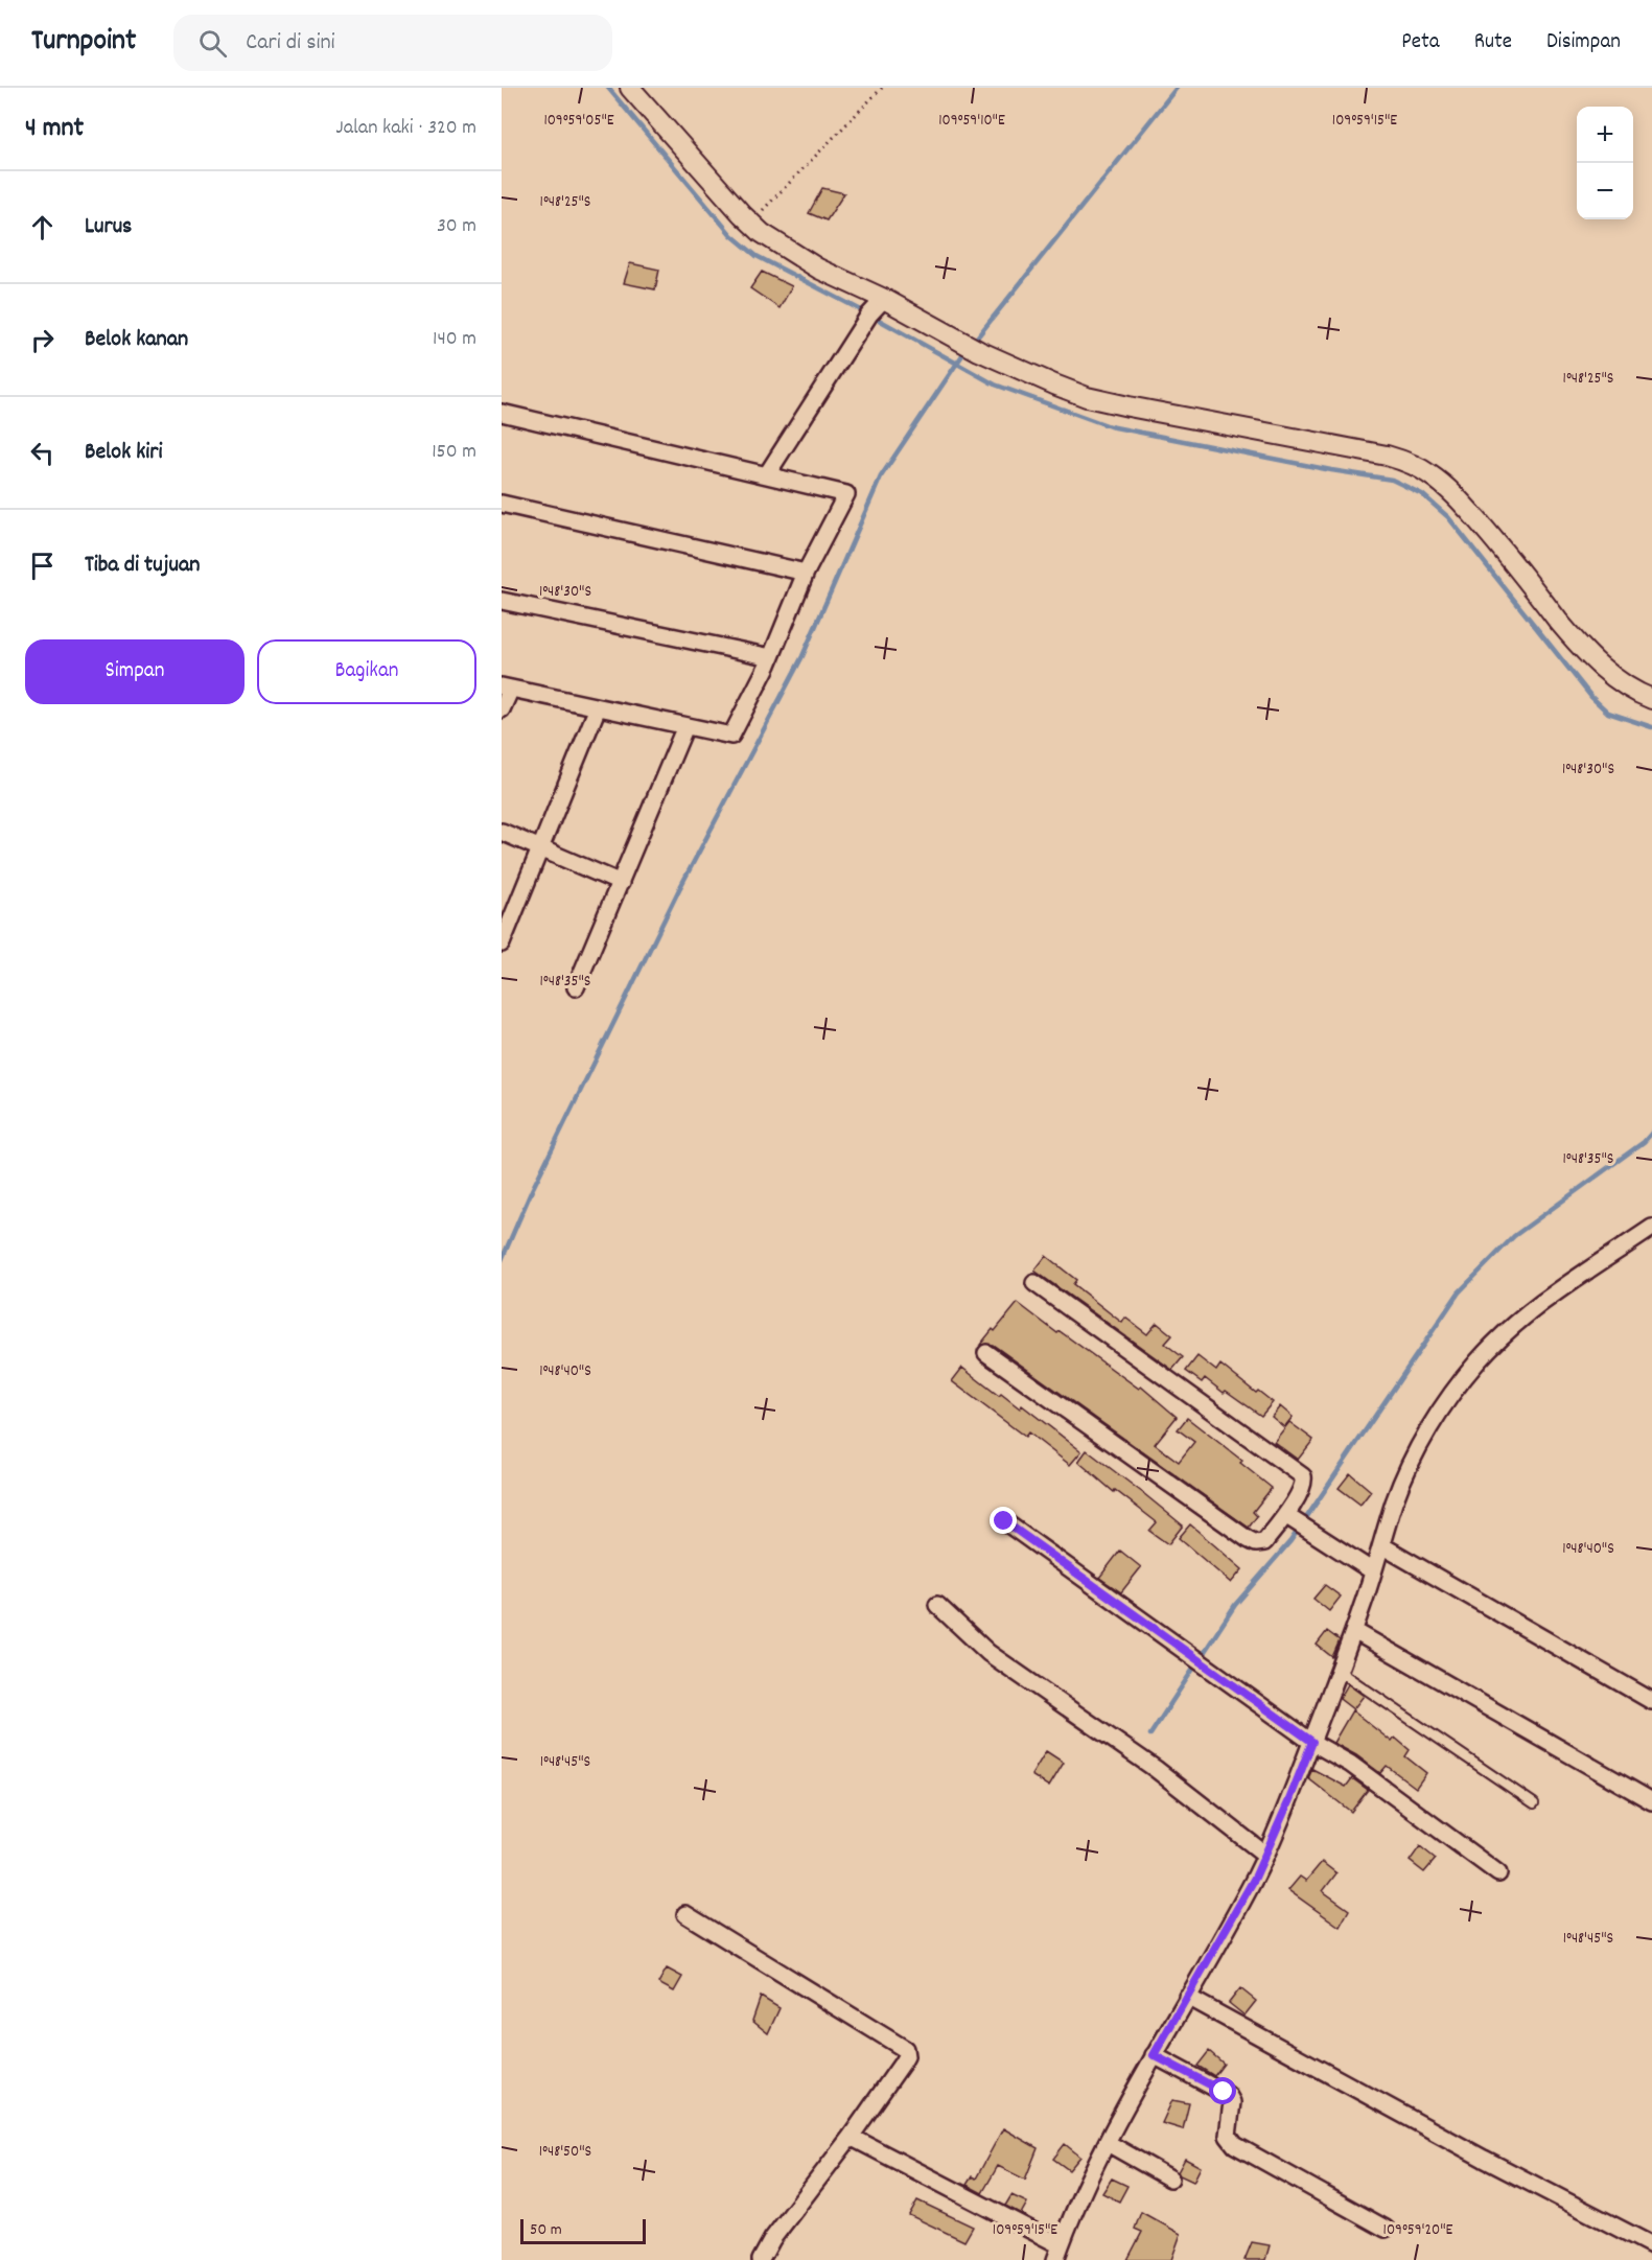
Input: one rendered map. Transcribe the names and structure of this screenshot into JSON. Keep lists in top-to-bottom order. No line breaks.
{"scale_bar":"50 m","page":{"header":"Turnpoint","search":"Cari di sini","nav":["Peta","Rute","Disimpan"],"heading":["4 mnt","Jalan kaki · 320 m"],"map_buttons":["+","−"],"list":[["Lurus","30 m"],["Belok kanan","140 m"],["Belok kiri","150 m"],"Tiba di tujuan"],"buttons":["Simpan","Bagikan"],"scale":"50 m"},"coordinates":["109°59'10\"E","109°59'15\"E","109°59'05\"E","1°48'25\"S","1°48'30\"S","1°48'35\"S","1°48'40\"S","1°48'45\"S","1°48'50\"S","109°59'20\"E"]}
